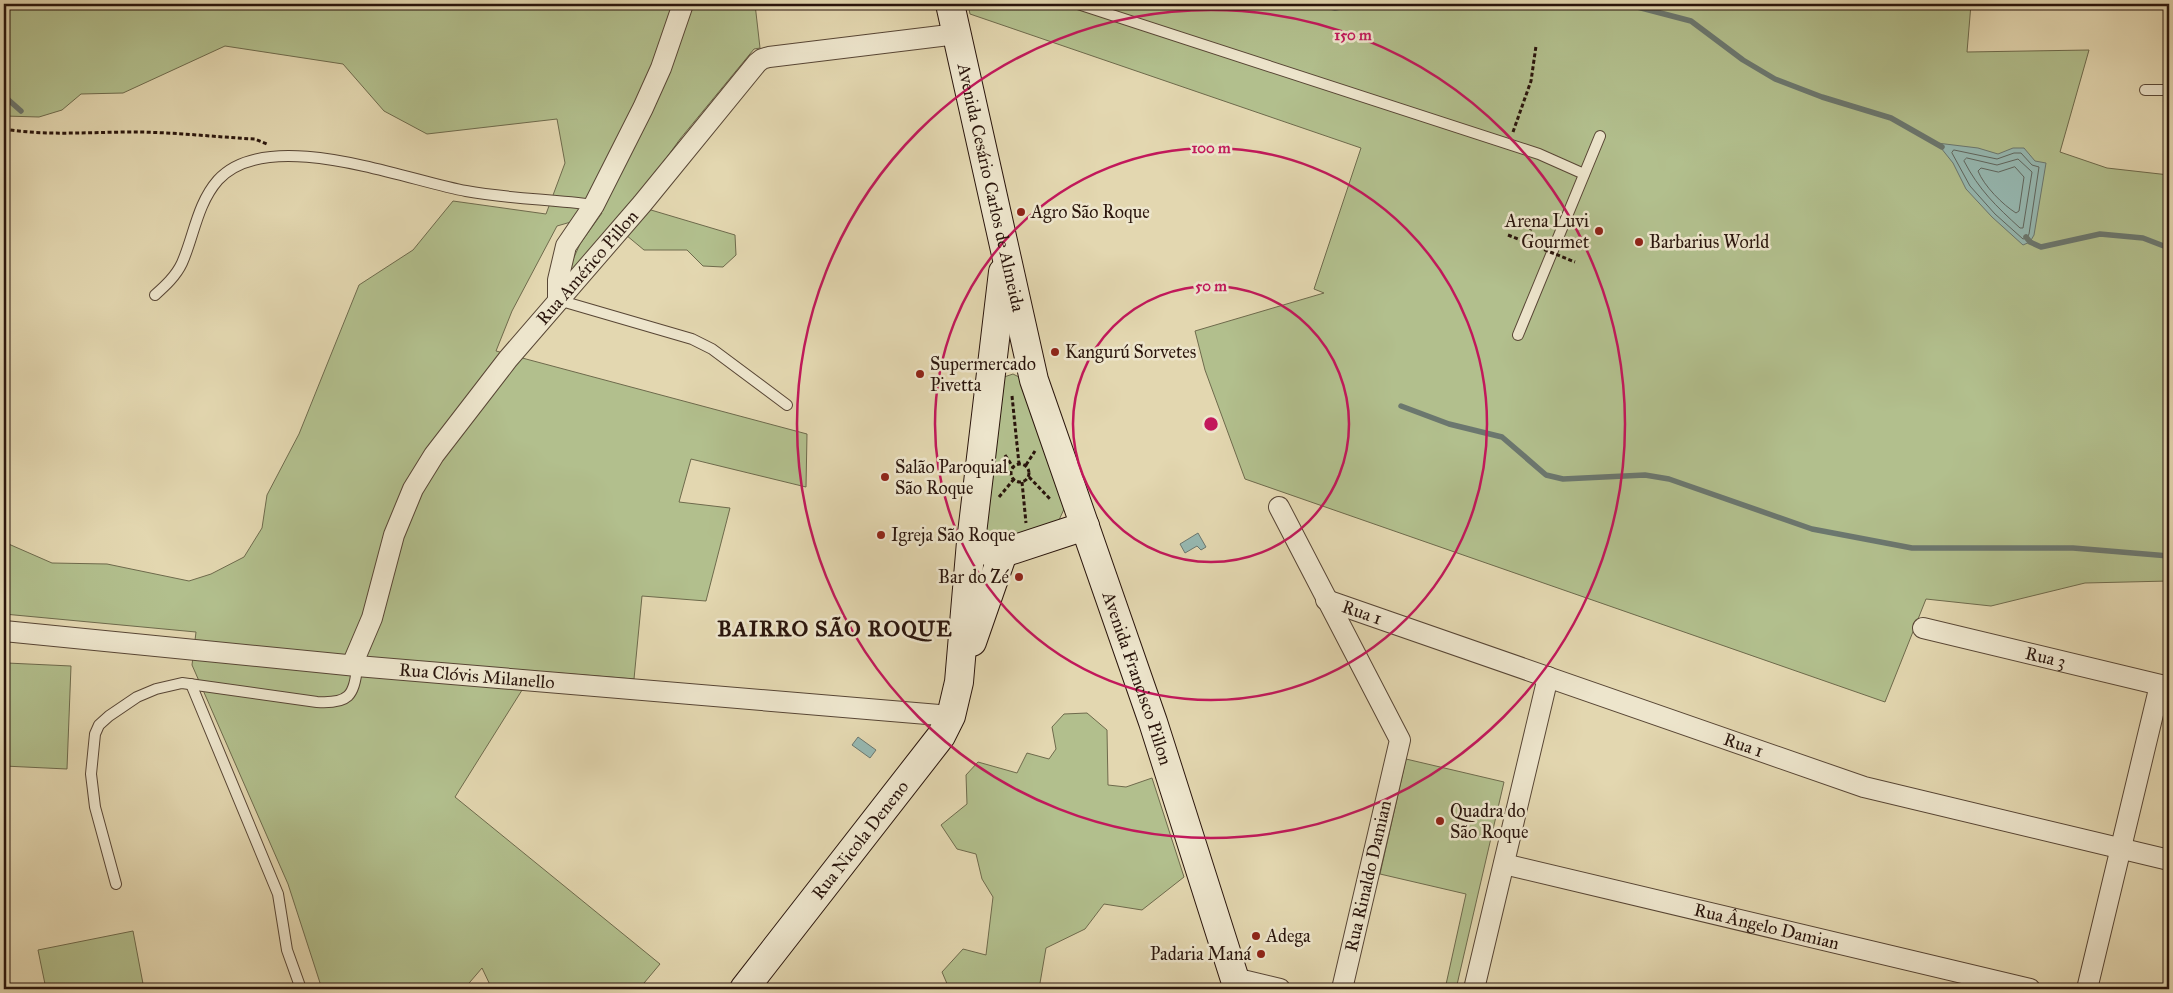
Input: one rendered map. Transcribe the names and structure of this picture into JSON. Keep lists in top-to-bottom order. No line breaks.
{"streets":{"street":["Avenida Cesário Carlos de Almeida","Rua Américo Pillon","Rua 1","Rua 3","Rua Clóvis Milanello","Avenida Francisco Pillon","Rua Nicola Deneno","Rua Rinaldo Damian","Rua Ângelo Damian"]},"crossings":[["Avenida Cesário Carlos de Almeida","Rua Américo Pillon"],["Avenida Cesário Carlos de Almeida","Avenida Francisco Pillon"],["Rua Américo Pillon","Rua Clóvis Milanello"],["Rua 1","Rua Rinaldo Damian"],["Rua Clóvis Milanello","Rua Nicola Deneno"]],"districts":["BAIRRO SÃO ROQUE"],"places":["Agro São Roque","Arena Luvi Gourmet","Barbarius World","Kangurú Sorvetes","Supermercado Pivetta","Salão Paroquial São Roque","Igreja São Roque","Bar do Zé","Quadra do São Roque","Adega","Padaria Maná"],"rings":["150 m","100 m","50 m"]}
